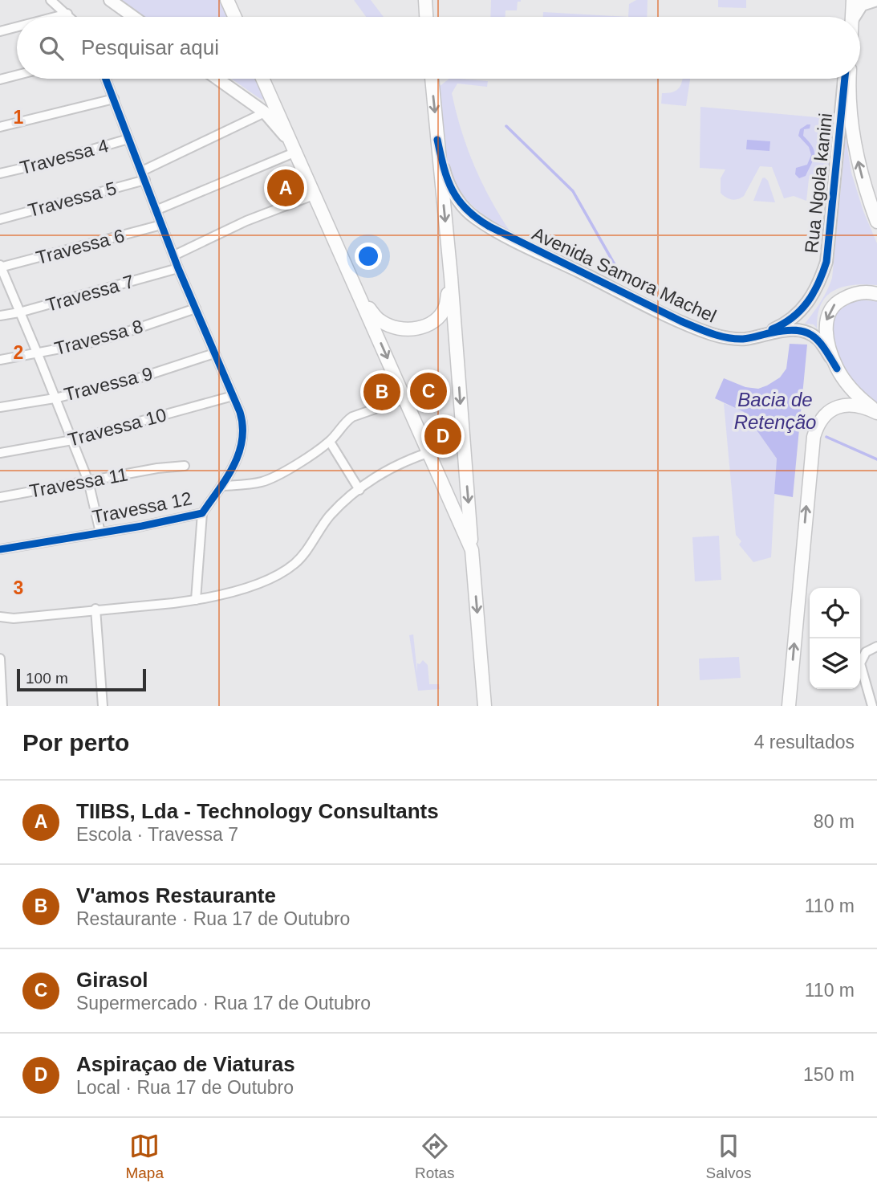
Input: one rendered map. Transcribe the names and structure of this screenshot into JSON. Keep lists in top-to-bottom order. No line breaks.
{"streets":{"main road":["Rua Ngola kanini","Avenida Samora Machel"],"street":["Travessa 4","Travessa 5","Travessa 6","Travessa 7","Travessa 8","Travessa 9","Travessa 10","Travessa 11","Travessa 12"]},"crossings":[["Rua Ngola kanini","Avenida Samora Machel"],["Travessa 10","Travessa 12"]],"water":["Bacia de Retenção"],"scale_bar":"100 m","page":{"search":"Pesquisar aqui","pins":["A","C","B","D"],"scale":"100 m","heading":["Por perto","4 resultados"],"list":[{"mark":"A","name":"TIIBS, Lda - Technology Consultants","note":"Escola · Travessa 7","value":"80 m"},{"mark":"B","name":"V'amos Restaurante","note":"Restaurante · Rua 17 de Outubro","value":"110 m"},{"mark":"C","name":"Girasol","note":"Supermercado · Rua 17 de Outubro","value":"110 m"},{"mark":"D","name":"Aspiraçao de Viaturas","note":"Local · Rua 17 de Outubro","value":"150 m"}],"nav":["Mapa","Rotas","Salvos"]},"grid":{"rows":["1","2","3"]}}
